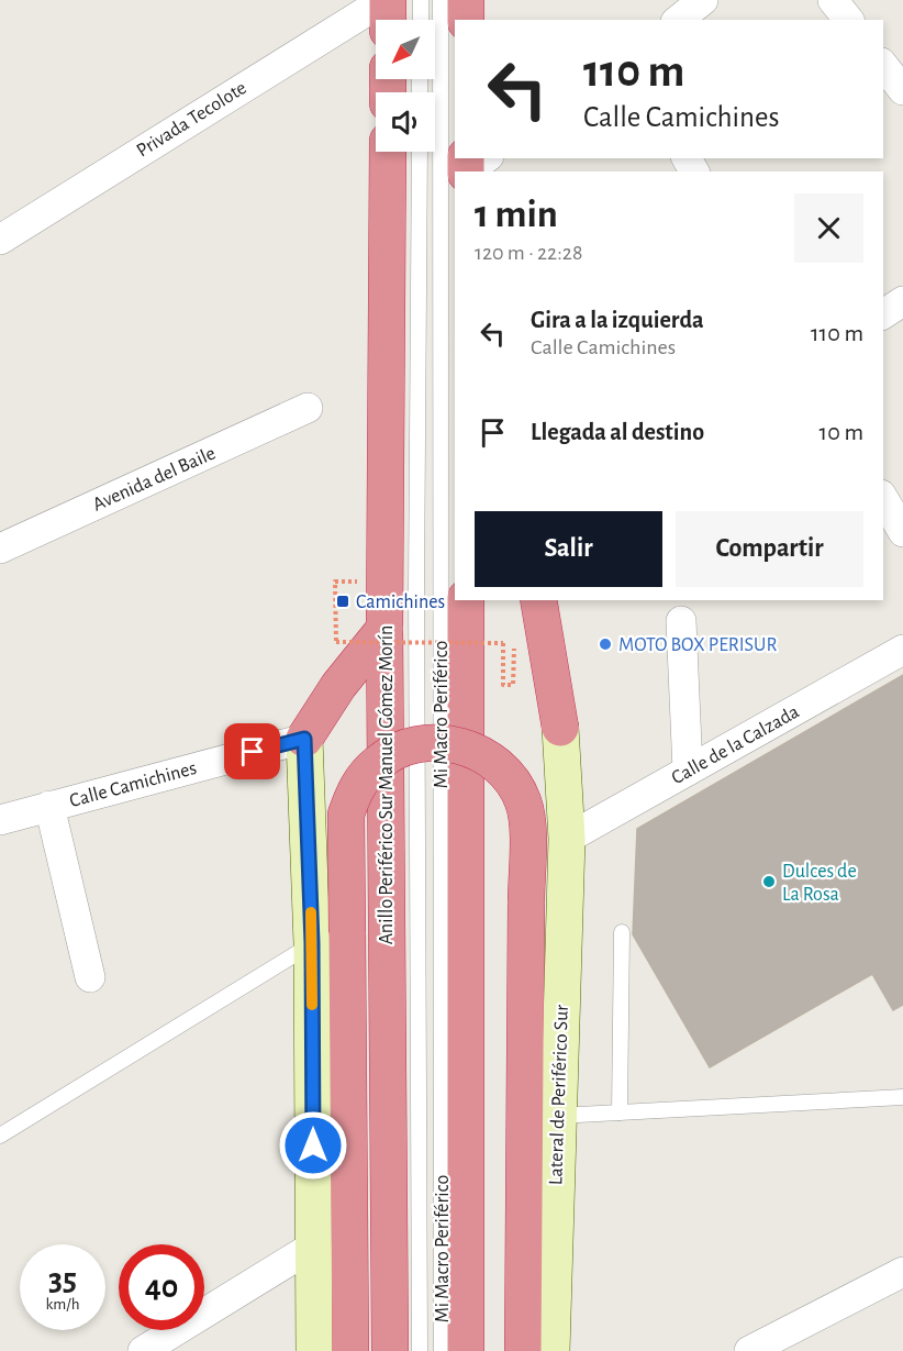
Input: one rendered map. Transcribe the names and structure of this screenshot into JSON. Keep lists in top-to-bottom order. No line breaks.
{"streets":{"highway":["Anillo Periférico Sur Manuel Gómez Morín"],"street":["Privada Tecolote","Avenida del Baile","Calle de la Calzada","Calle Camichines","Lateral de Periférico Sur"],"lane":["Mi Macro Periférico"]},"crossings":[["Calle de la Calzada","Lateral de Periférico Sur"]],"places":{"transit":["Camichines"],"other":["MOTO BOX PERISUR","Dulces de La Rosa"]},"north":"bottom left","page":{"turn":["110 m","Calle Camichines"],"heading":["1 min","120 m · 22:28"],"list":[{"name":"Gira a la izquierda","note":"Calle Camichines","value":"110 m"},{"name":"Llegada al destino","value":"10 m"}],"buttons":["Salir","Compartir"],"speed":"35 km/h","limit":"40"}}
